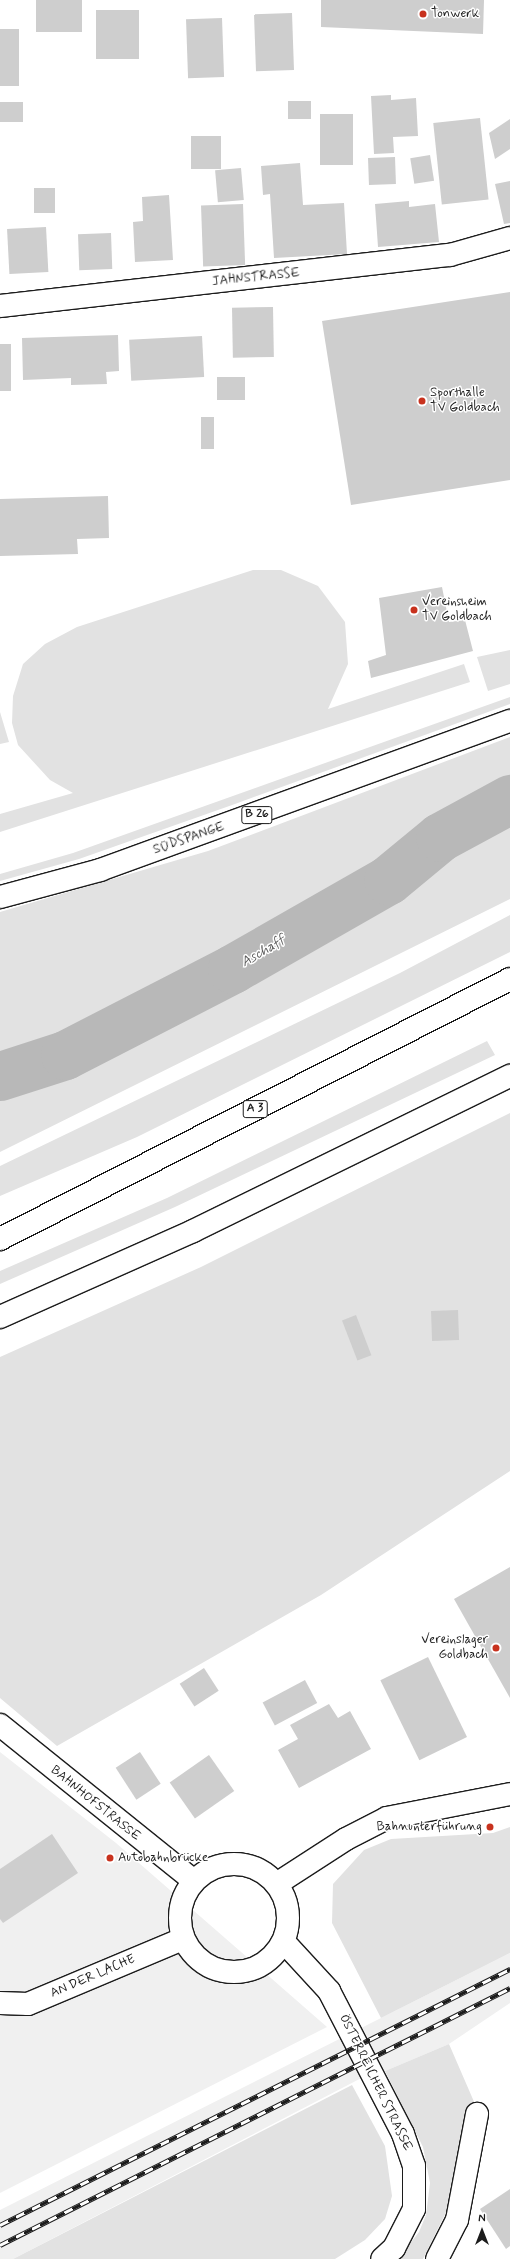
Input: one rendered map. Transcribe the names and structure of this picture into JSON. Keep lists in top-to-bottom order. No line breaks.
{"streets":{"main road":["JAHNSTRASSE","B 26","SÜDSPANGE","A 3","BAHNHOFSTRASSE","AN DER LACHE","ÖSTERREICHER STRASSE"]},"crossings":[["BAHNHOFSTRASSE","AN DER LACHE"],["BAHNHOFSTRASSE","ÖSTERREICHER STRASSE"],["AN DER LACHE","ÖSTERREICHER STRASSE"]],"water":["Aschaff"],"places":["Tonwerk","Sporthalle TV Goldbach","Vereinsheim TV Goldbach","Vereinslager Goldbach","Bahnunterführung","Autobahnbrücke"],"north":"top"}
